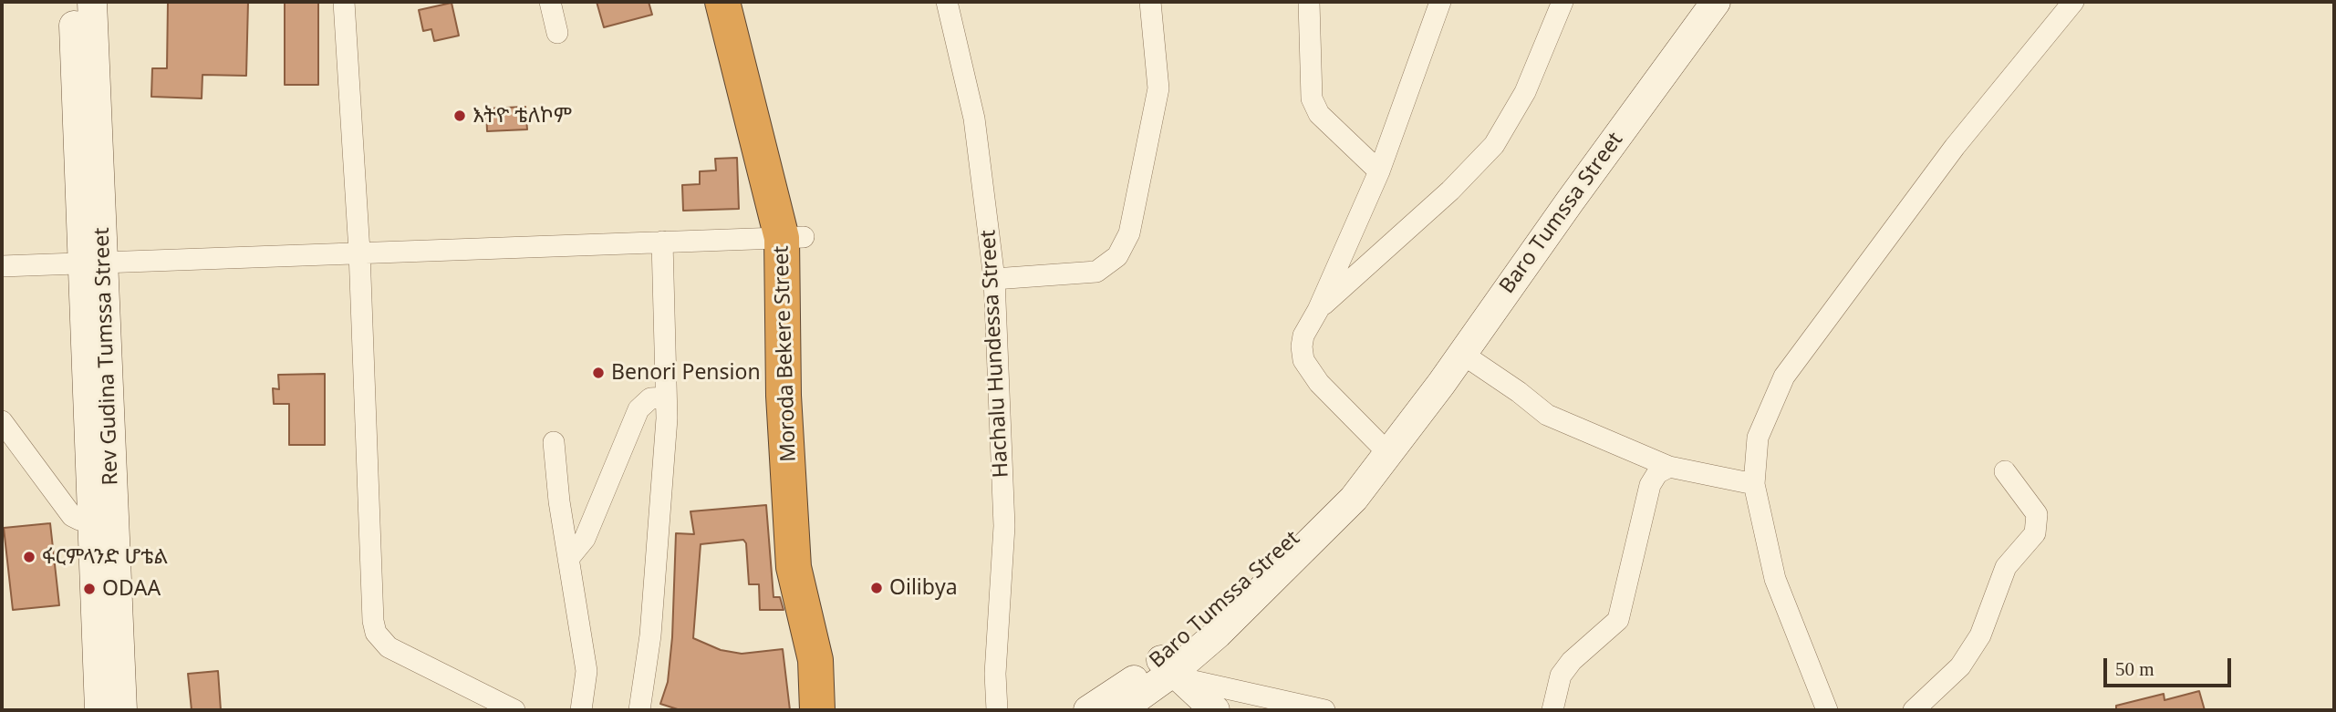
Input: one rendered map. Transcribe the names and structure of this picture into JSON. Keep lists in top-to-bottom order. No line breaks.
{"streets":{"highway":["Moroda Bekere Street"],"street":["Baro Tumssa Street","Hachalu Hundessa Street","Rev Gudina Tumssa Street"]},"places":["እትዮ ቴለኮም","Benori Pension","ፋርምላንድ ሆቴል","Oilibya","ODAA"],"scale_bar":"50 m"}
